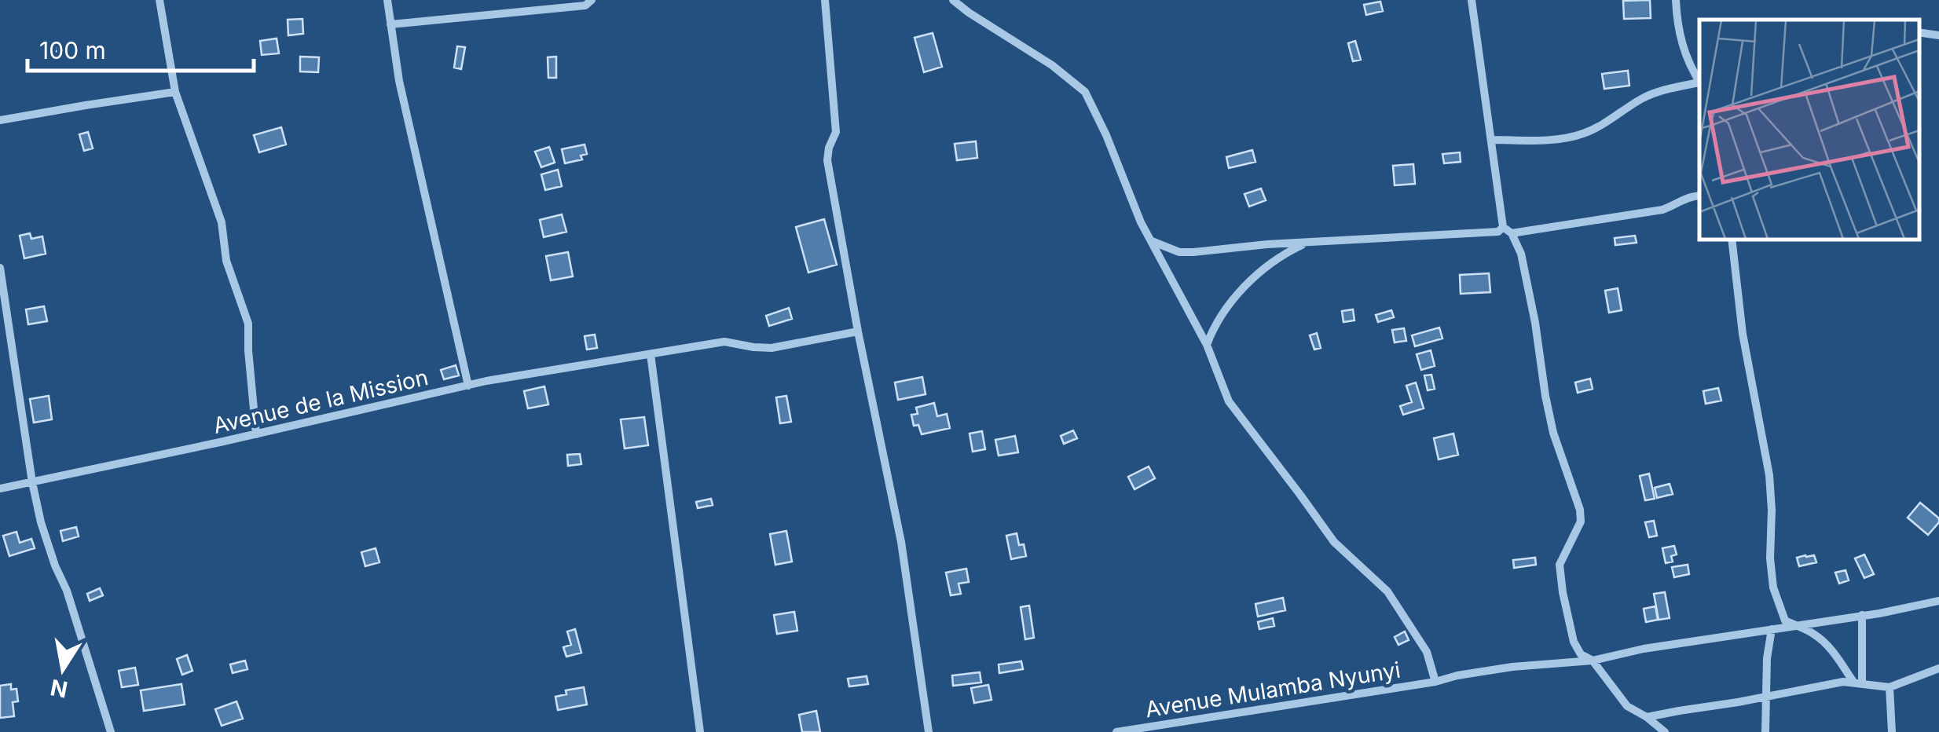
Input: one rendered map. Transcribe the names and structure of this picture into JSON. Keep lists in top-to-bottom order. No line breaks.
{"streets":{"street":["Avenue de la Mission","Avenue Mulamba Nyunyi"]},"scale_bar":"100 m","north":"bottom"}
